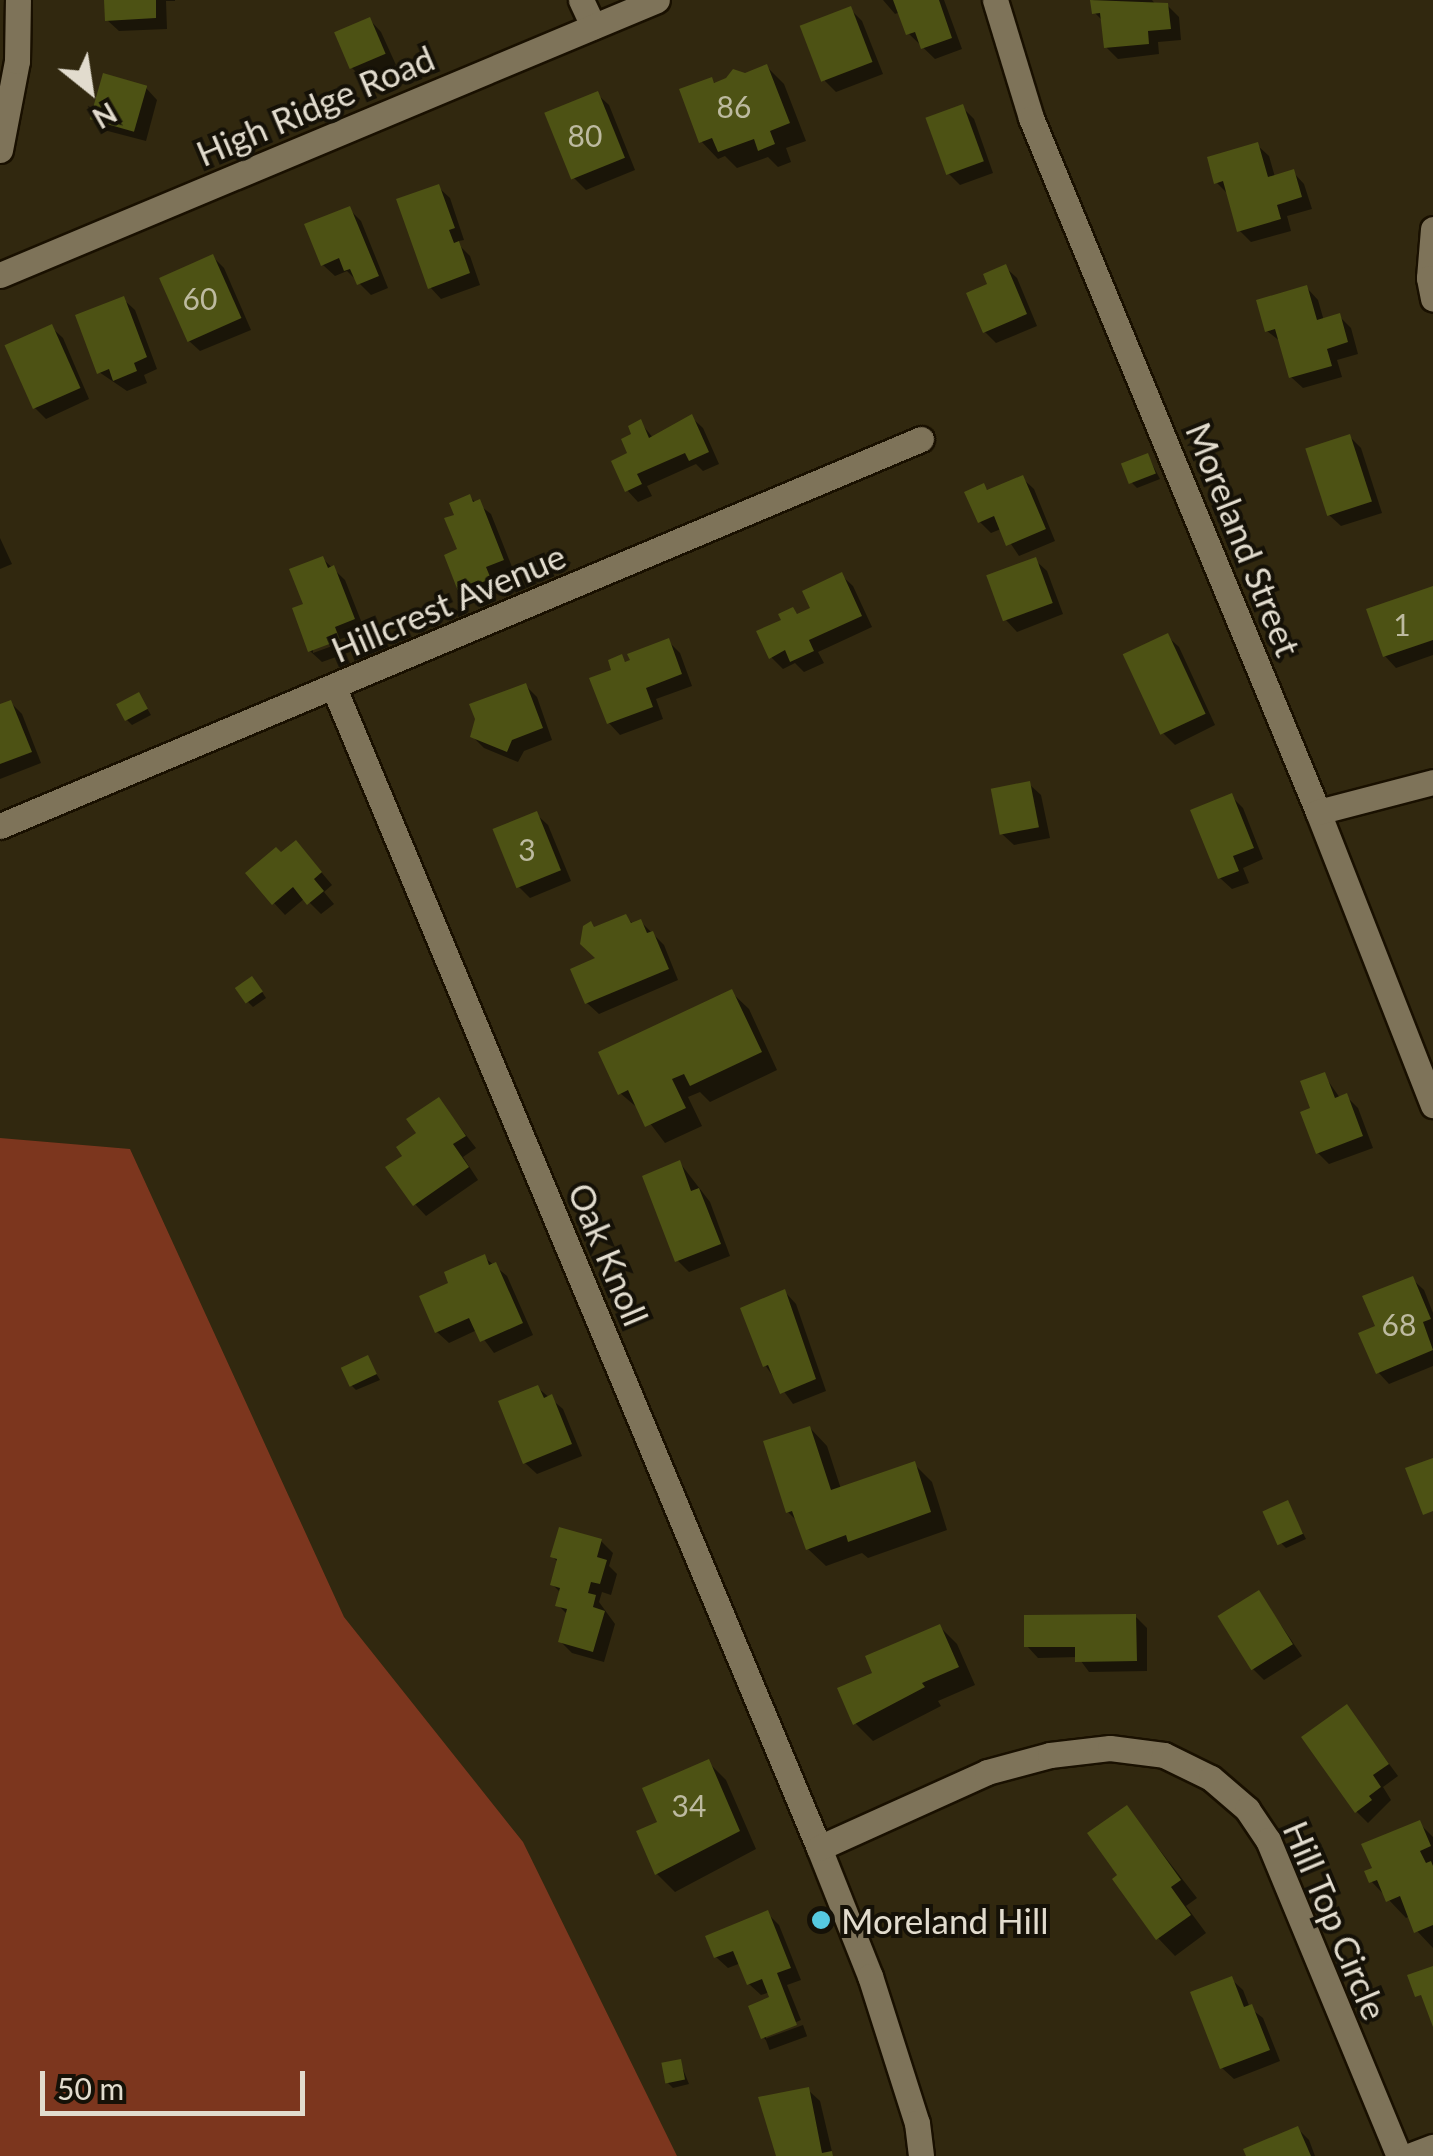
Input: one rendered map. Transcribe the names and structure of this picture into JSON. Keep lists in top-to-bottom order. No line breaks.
{"streets":{"street":["High Ridge Road","Moreland Street","Hillcrest Avenue","Oak Knoll","Hill Top Circle"]},"crossings":[["Hillcrest Avenue","Oak Knoll"],["Oak Knoll","Hill Top Circle"]],"places":["Moreland Hill"],"house_numbers":["86","80","60","1","3","68","34"],"scale_bar":"50 m","north":"bottom right"}
